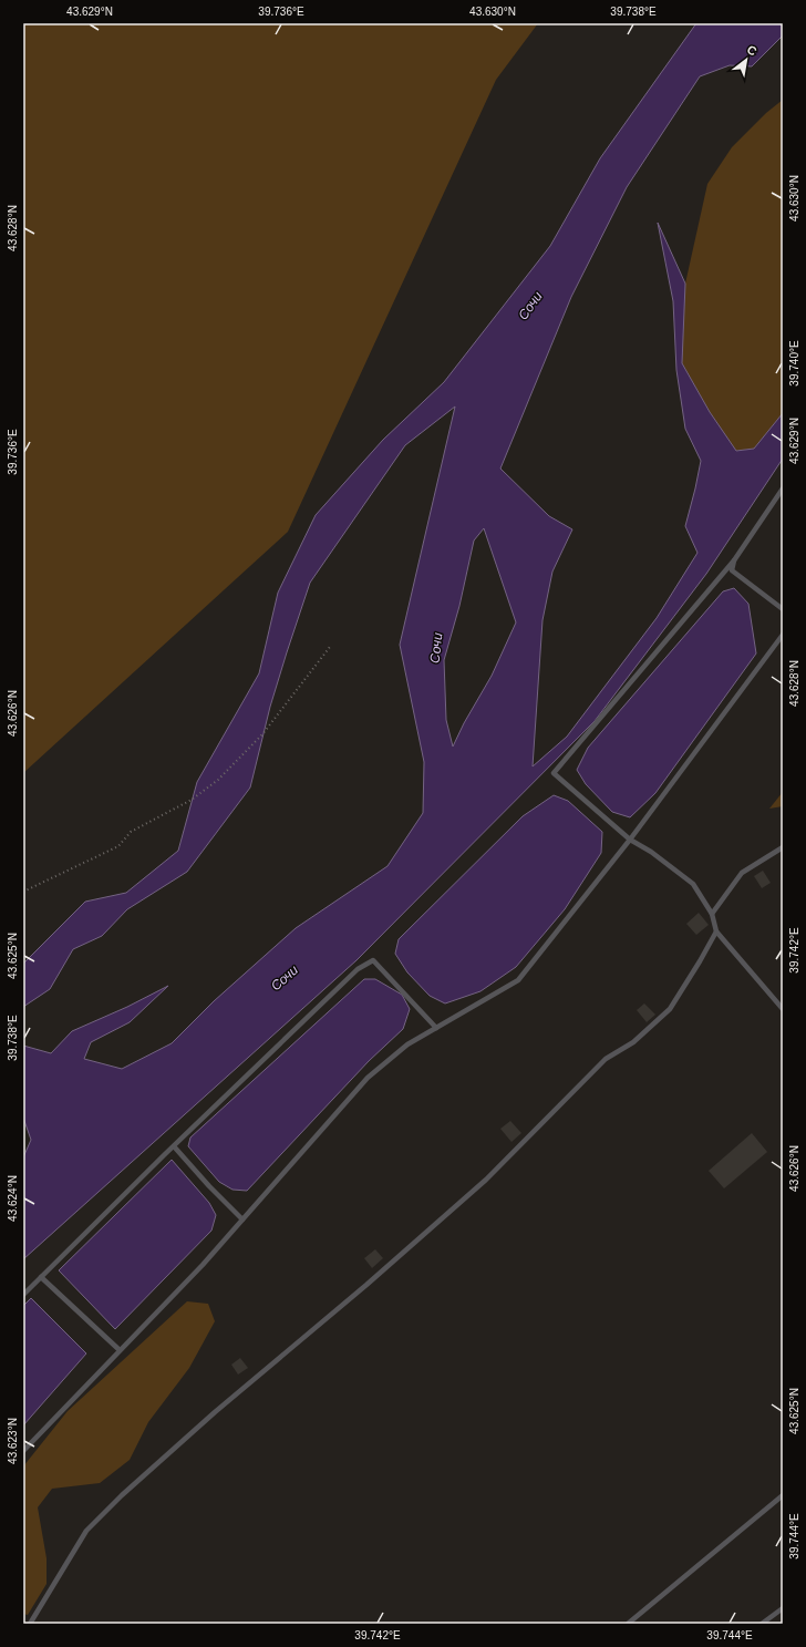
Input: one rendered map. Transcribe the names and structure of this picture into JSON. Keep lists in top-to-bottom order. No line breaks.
{"water":["Сочи"],"north":"top right","coordinates":["43.629°N","39.736°E","43.630°N","39.738°E","43.628°N","39.740°E","43.626°N","39.742°E","43.625°N","43.624°N","43.623°N","39.744°E"]}
